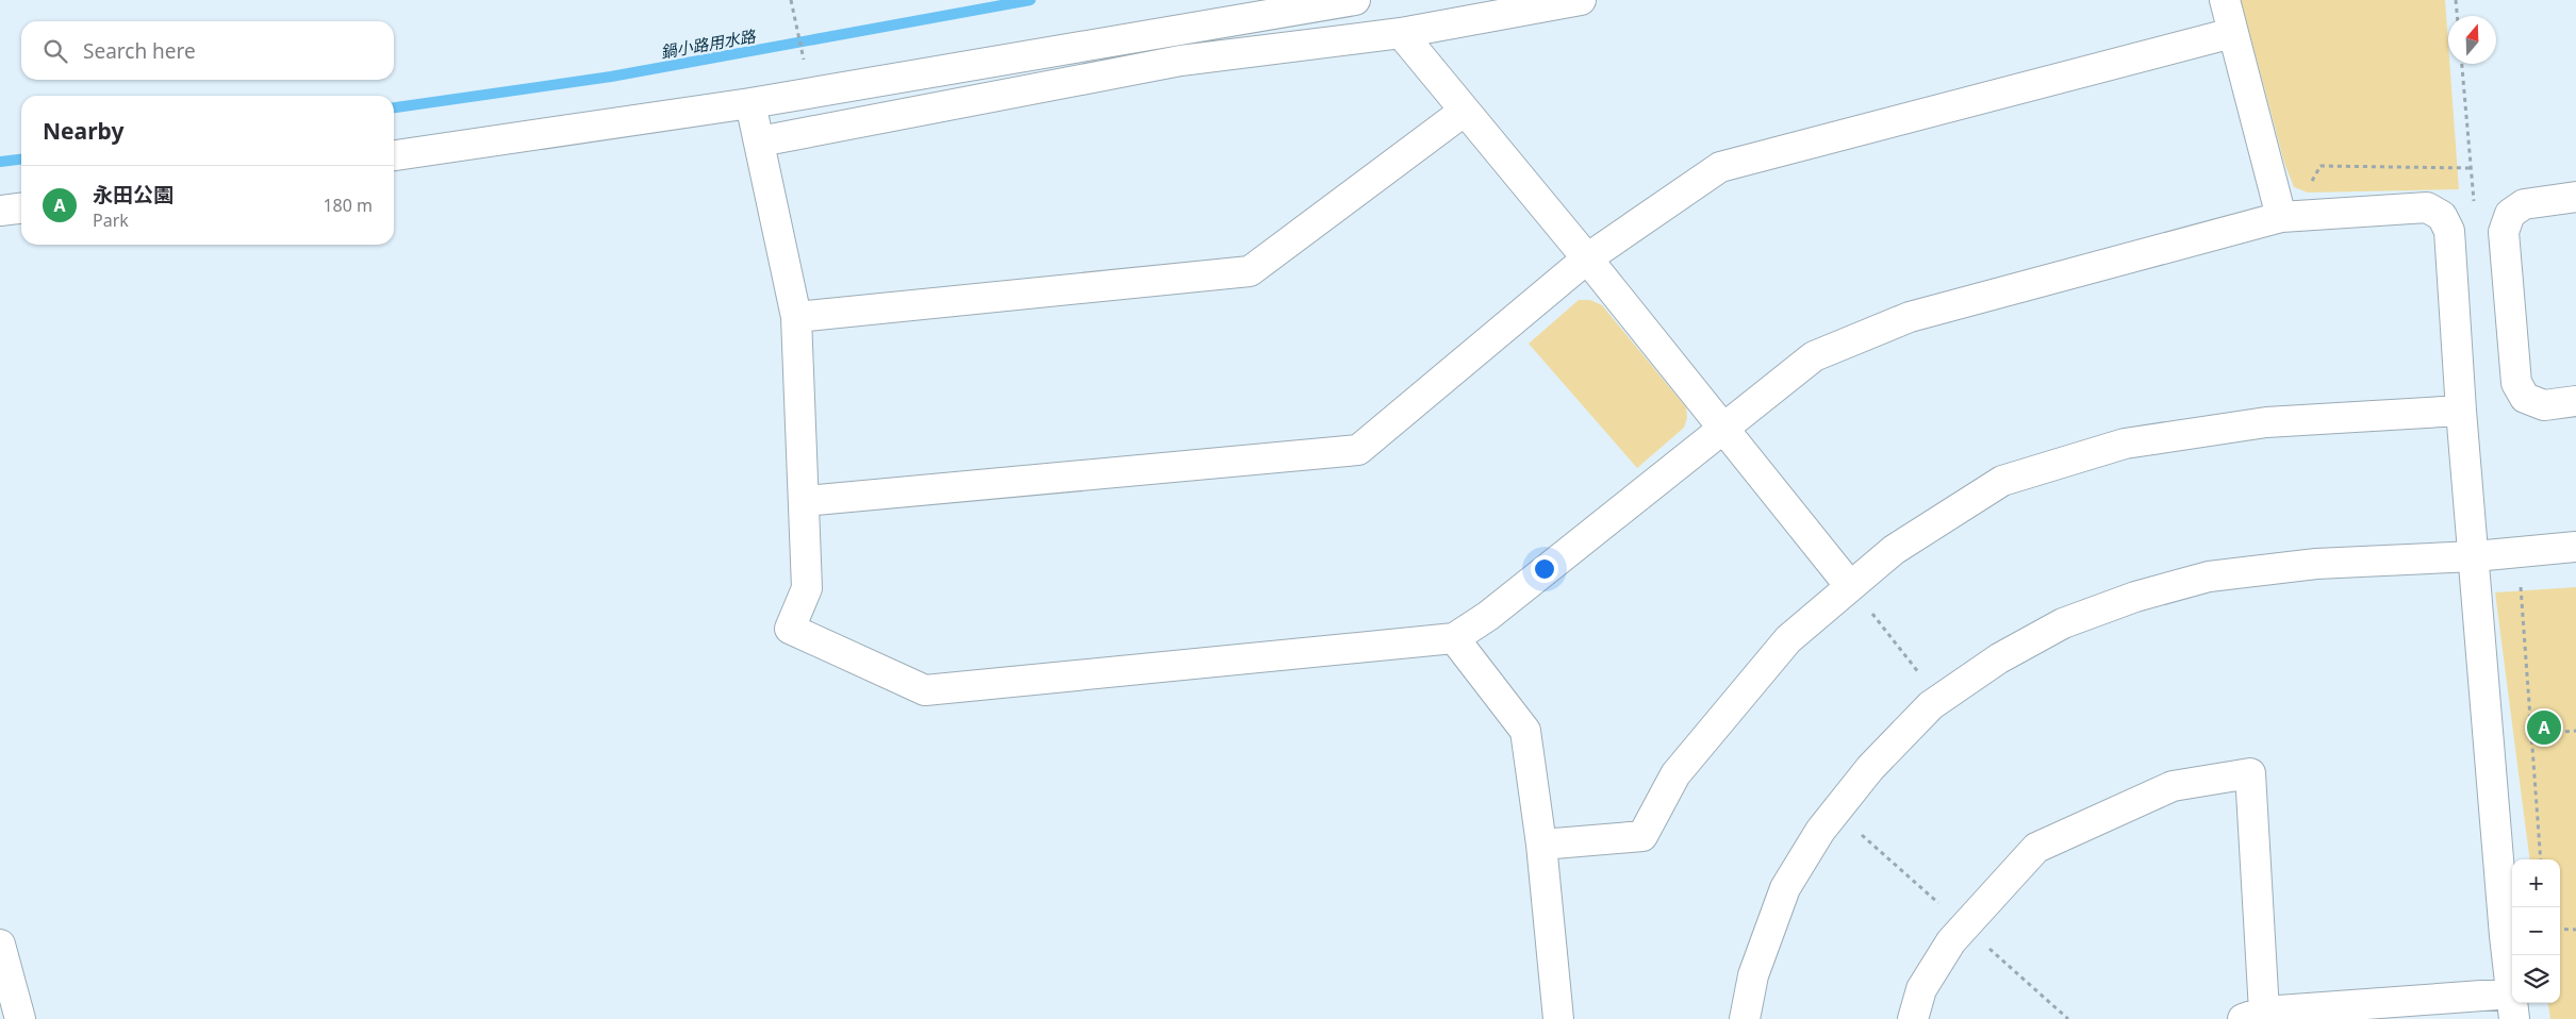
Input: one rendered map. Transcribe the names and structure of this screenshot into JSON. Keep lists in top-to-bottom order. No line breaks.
{"water":["鍋小路用水路"],"north":"top","page":{"search":"Search here","heading":"Nearby","list":[{"mark":"A","name":"永田公園","note":"Park","value":"180 m"}],"pins":"A","map_buttons":["+","−"]}}
